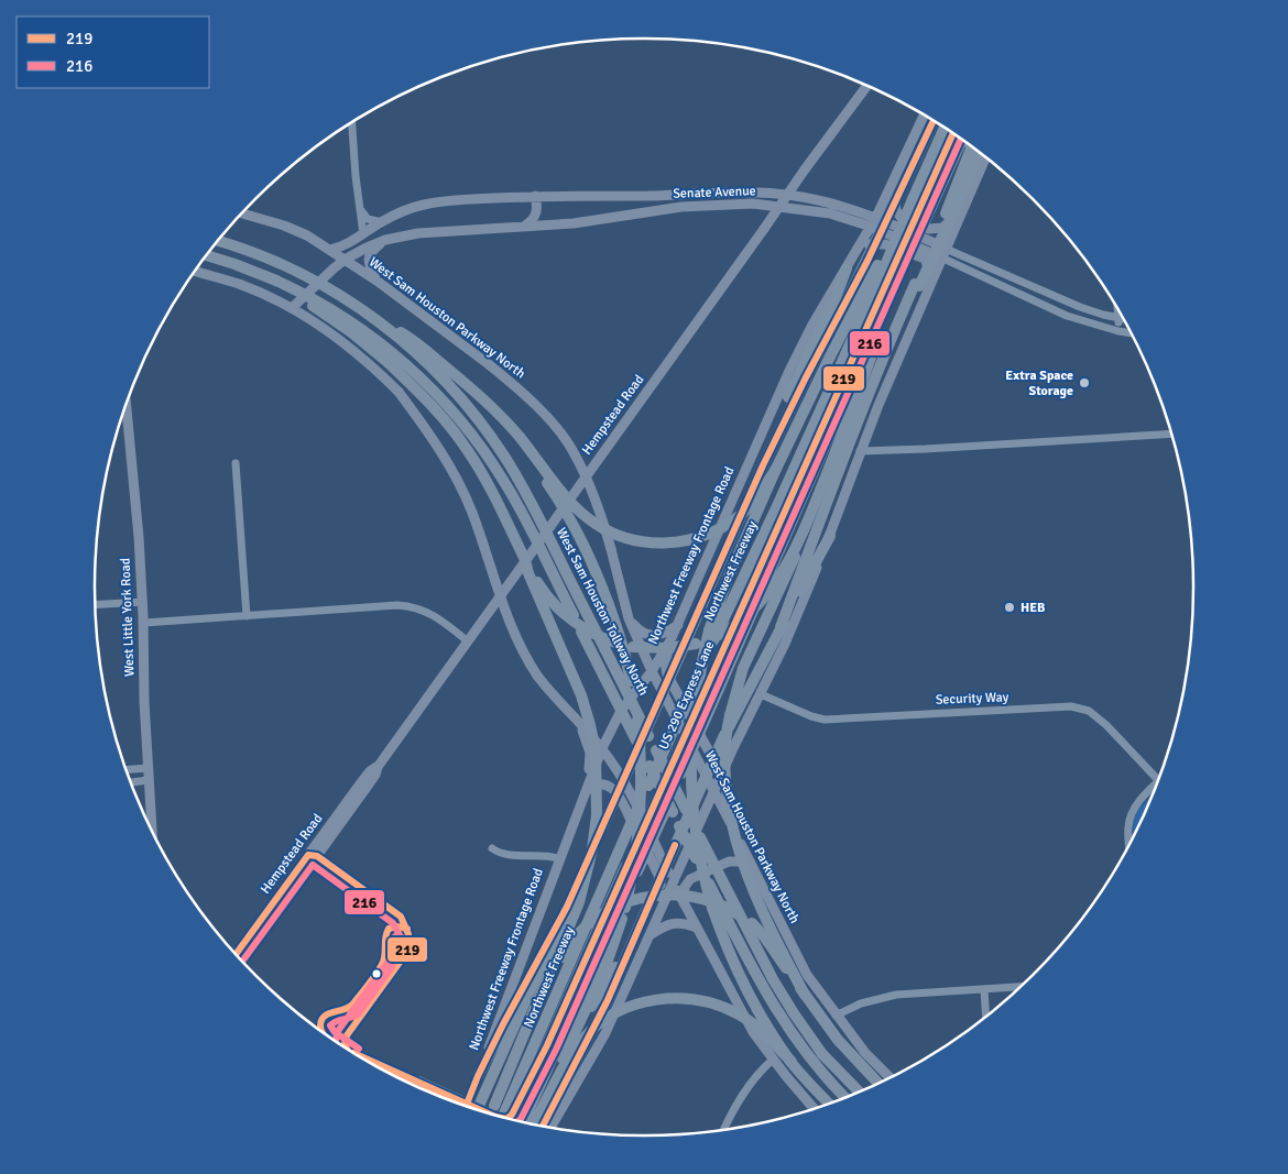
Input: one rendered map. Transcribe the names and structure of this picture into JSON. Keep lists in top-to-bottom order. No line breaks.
{"streets":{"highway":["Northwest Freeway","West Sam Houston Tollway North","US 290 Express Lane"],"main road":["Senate Avenue","West Sam Houston Parkway North","Hempstead Road","Northwest Freeway Frontage Road","West Little York Road"],"street":["Security Way"]},"crossings":[["Senate Avenue","West Sam Houston Parkway North"],["Senate Avenue","Northwest Freeway Frontage Road"],["West Sam Houston Parkway North","Northwest Freeway Frontage Road"],["Northwest Freeway","US 290 Express Lane"]],"places":["Extra Space Storage","HEB"],"lines":["transit line 219","transit line 216"],"legend":["219","216"]}
